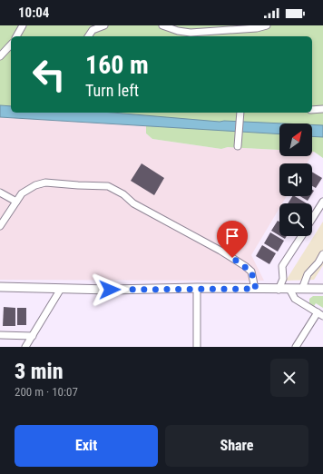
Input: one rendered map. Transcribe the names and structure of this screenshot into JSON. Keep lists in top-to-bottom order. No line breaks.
{"north":"top right","page":{"status":"10:04","turn":["160 m","Turn left"],"heading":["3 min","200 m · 10:07"],"buttons":["Exit","Share"]}}
